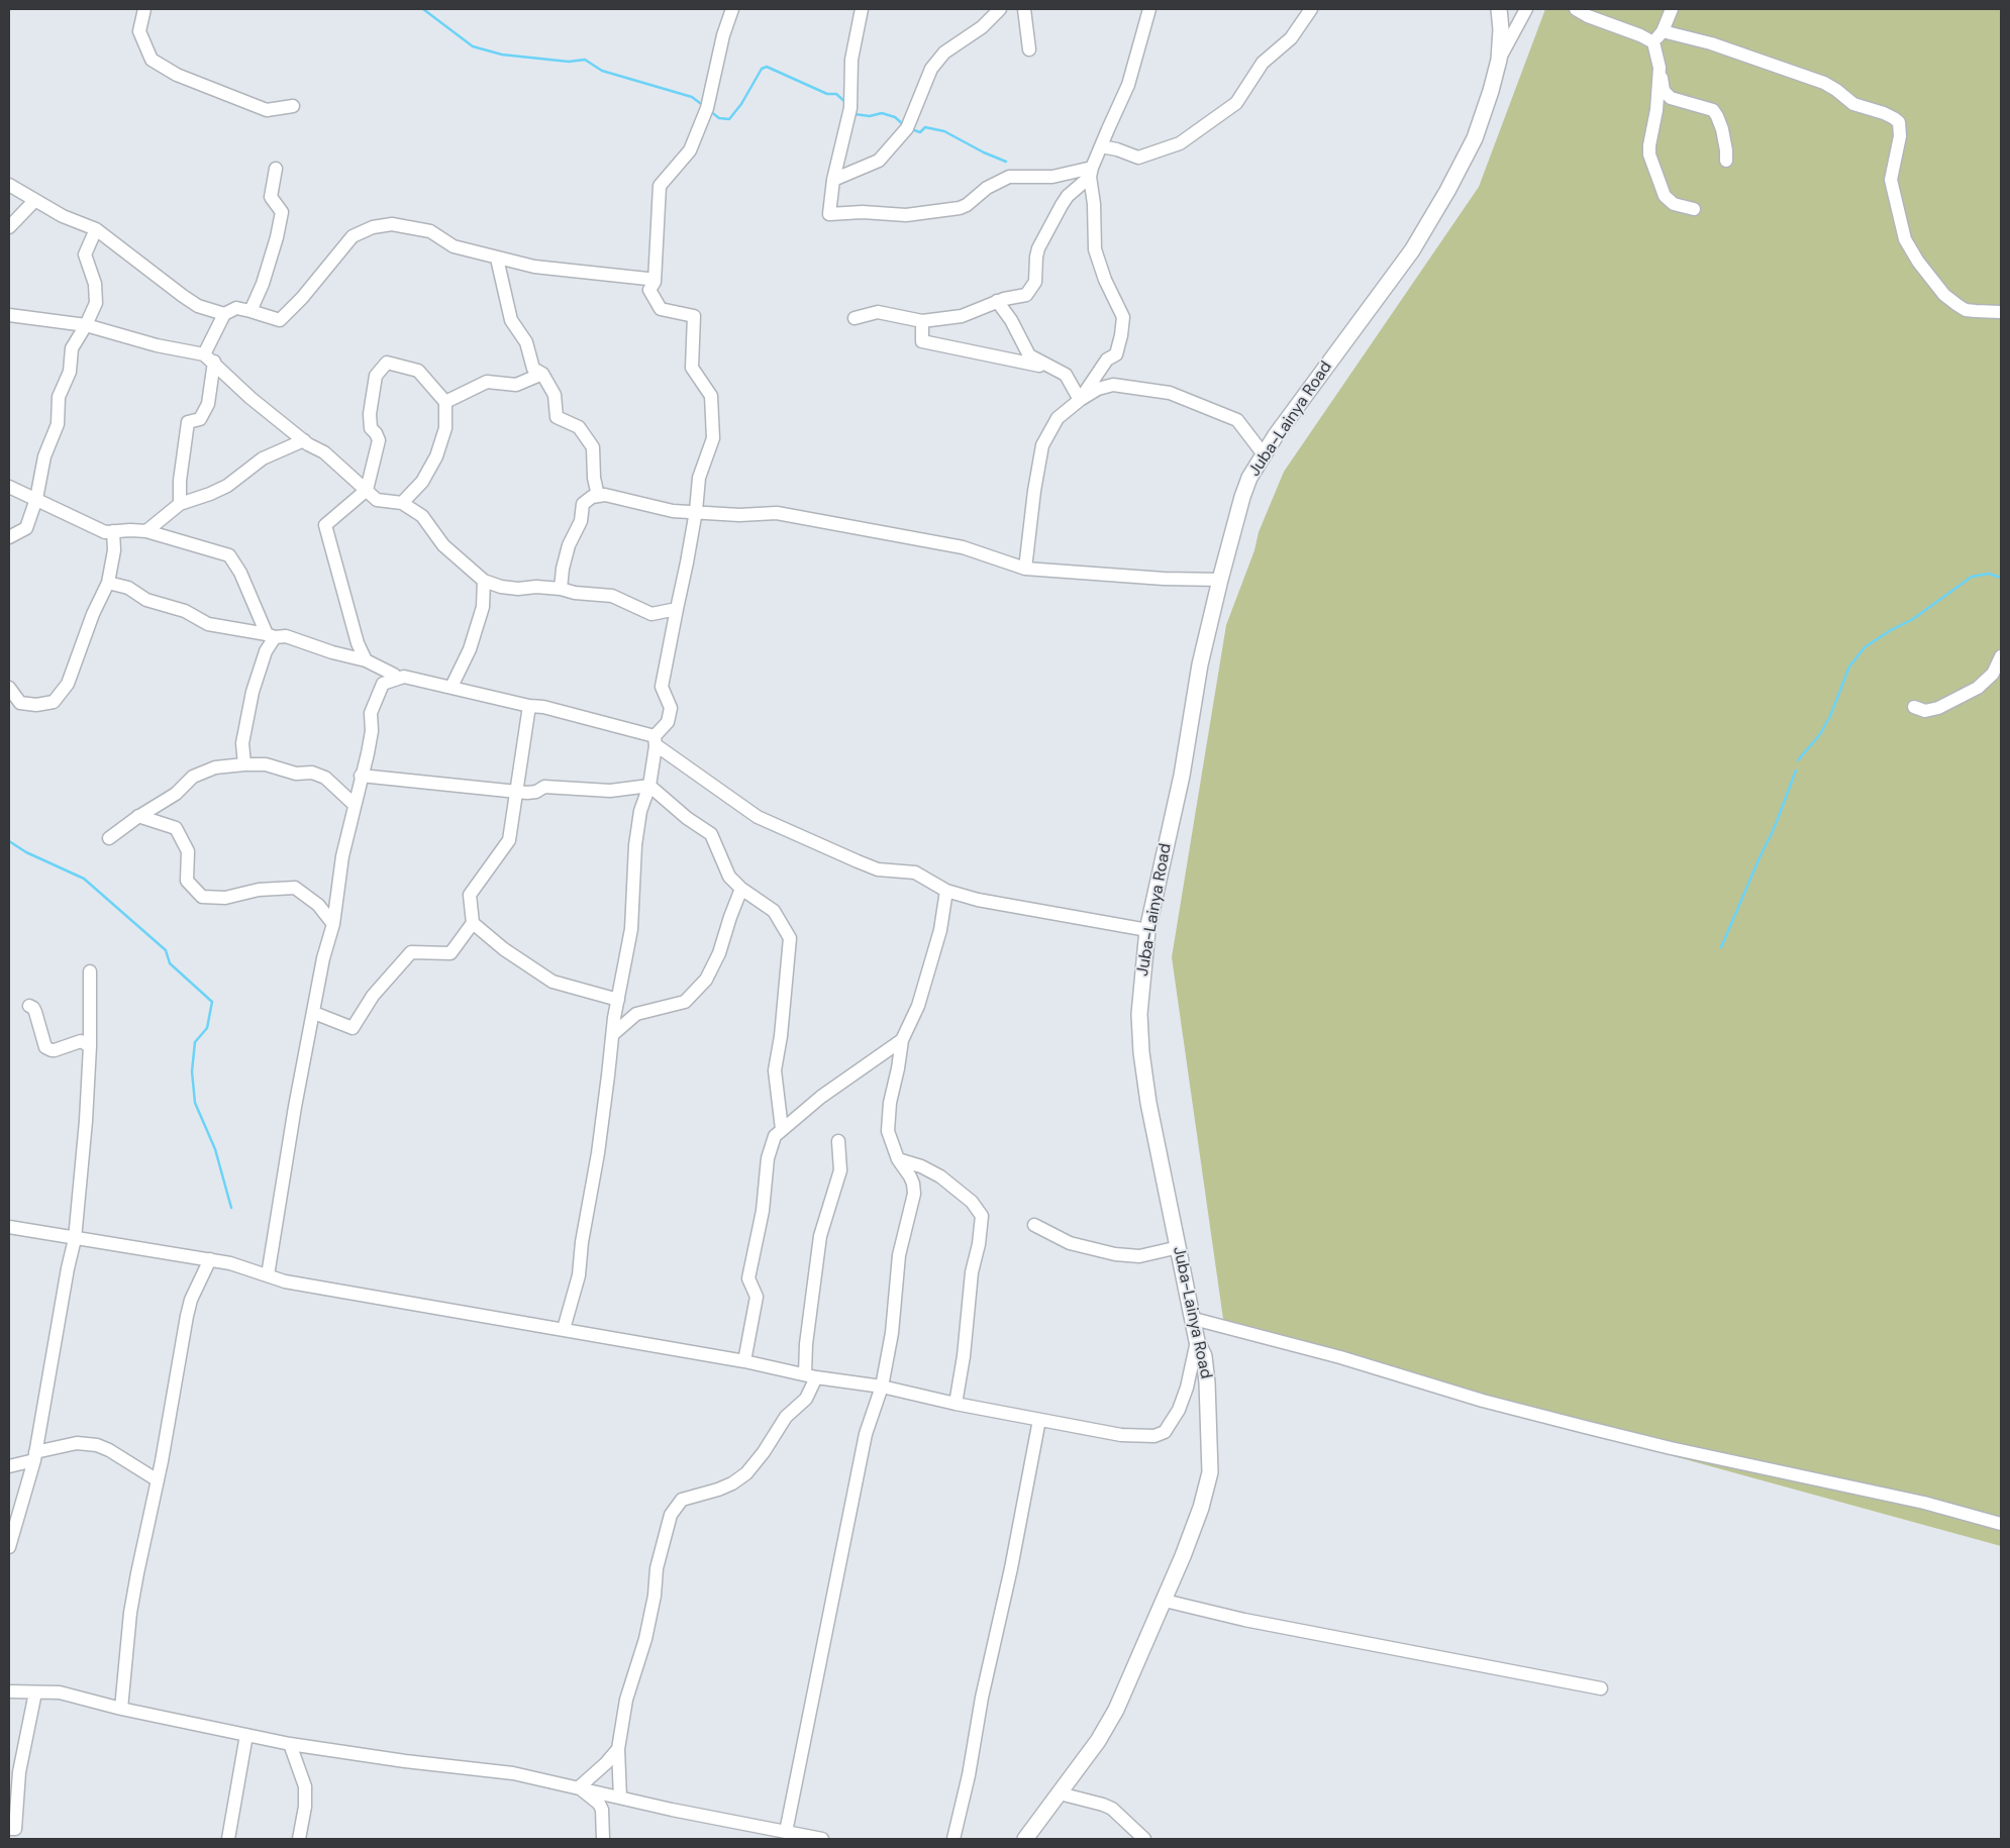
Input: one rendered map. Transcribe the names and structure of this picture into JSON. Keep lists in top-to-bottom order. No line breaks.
{"streets":{"main road":["Juba-Lainya Road"]}}
